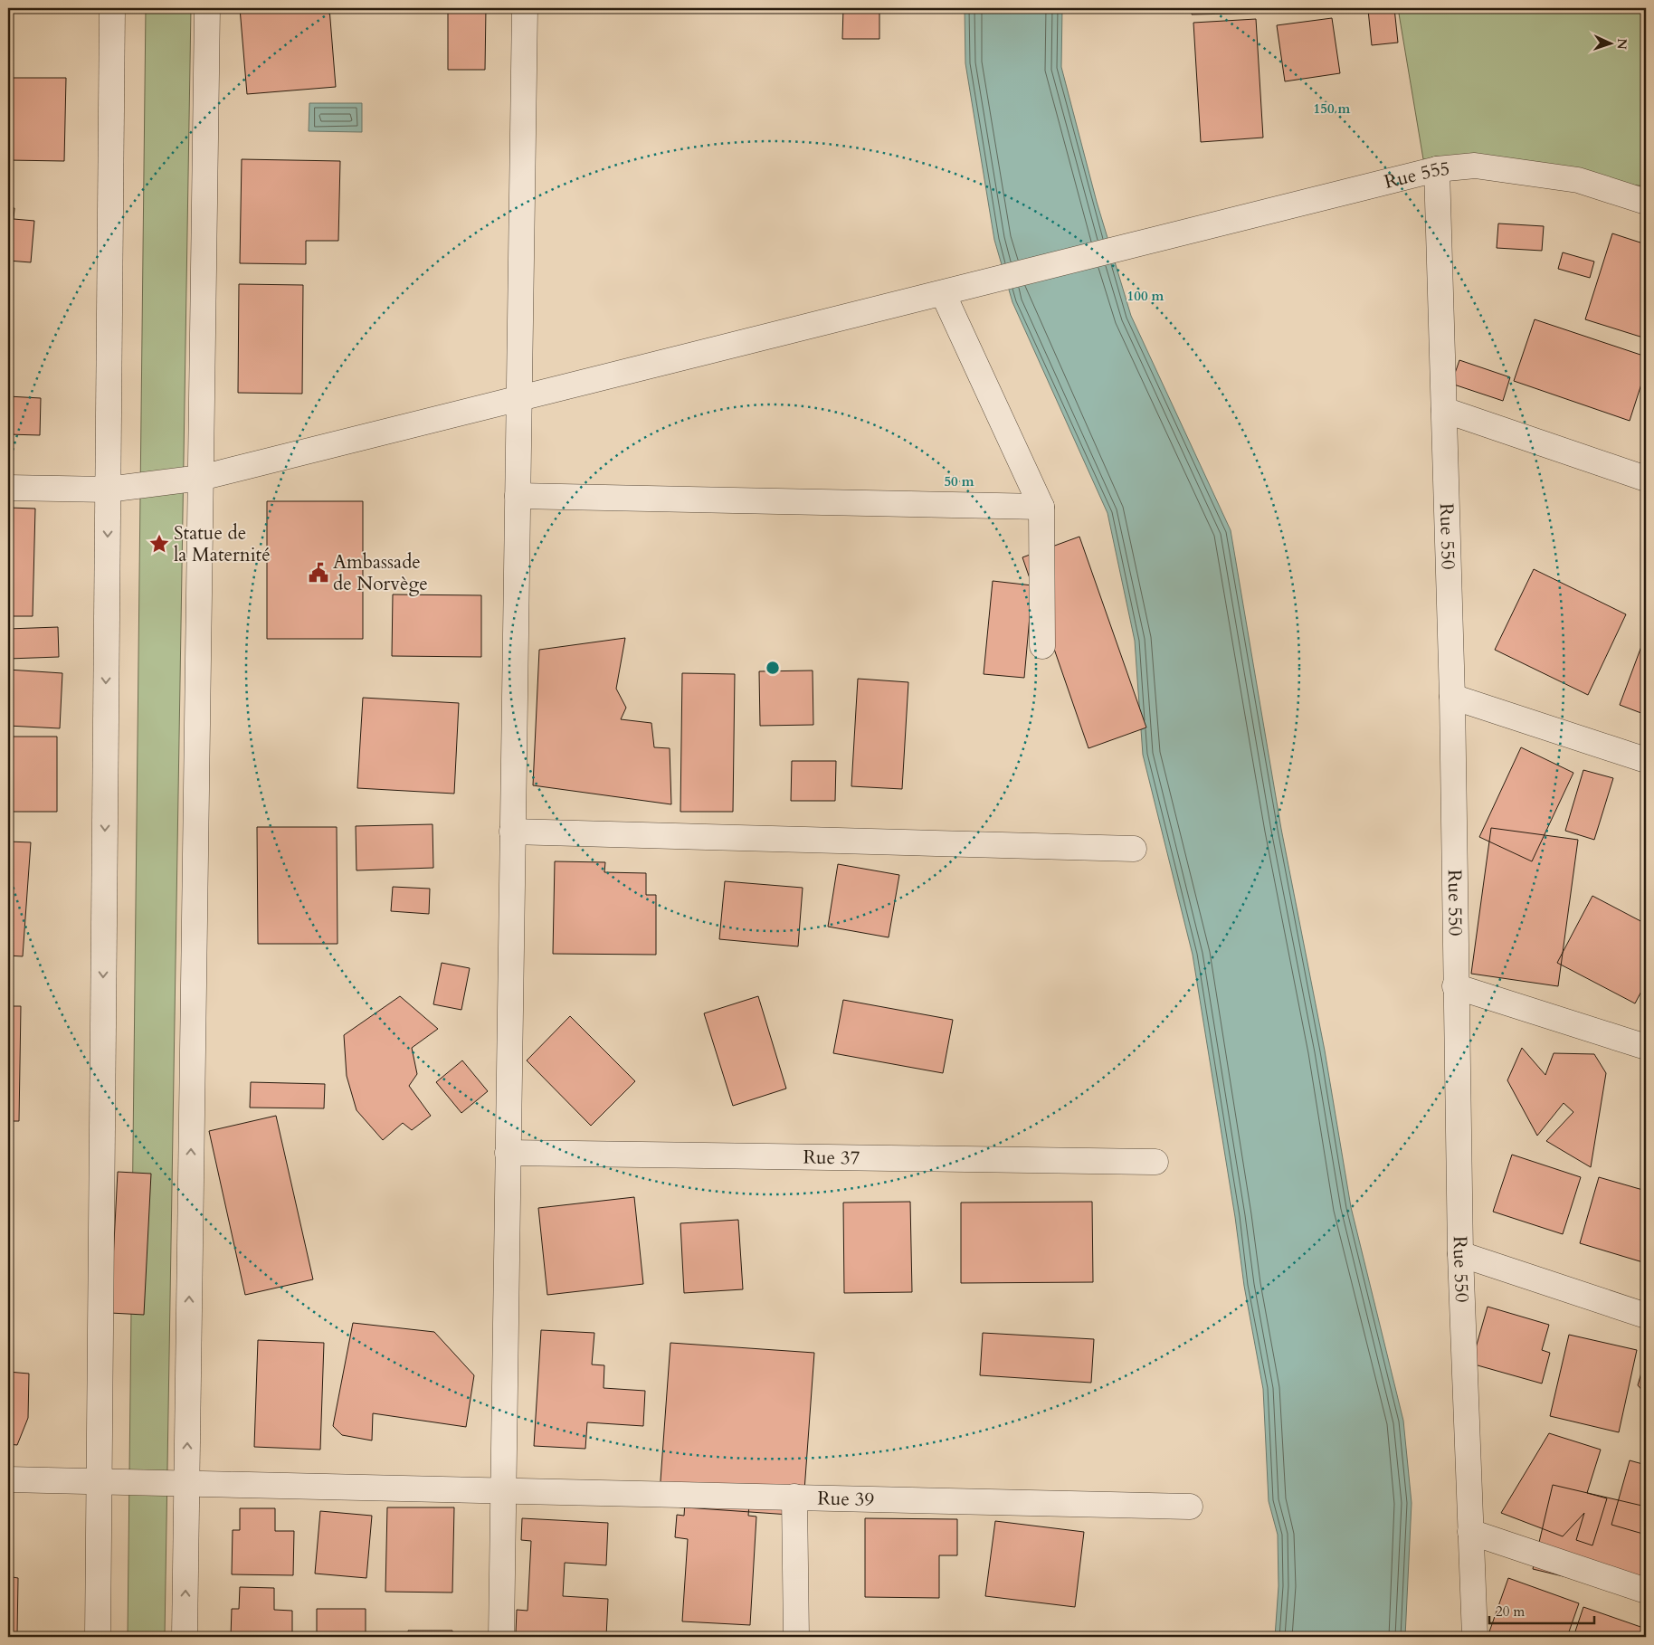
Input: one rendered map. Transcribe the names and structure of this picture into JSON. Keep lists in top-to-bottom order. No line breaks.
{"streets":{"street":["Rue 555","Rue 550","Rue 37","Rue 39"]},"crossings":[["Rue 555","Rue 550"]],"places":{"place":["Statue de la Maternité"],"public building":["Ambassade de Norvège"]},"scale_bar":"20 m","north":"right","rings":["150 m","100 m","50 m"]}
